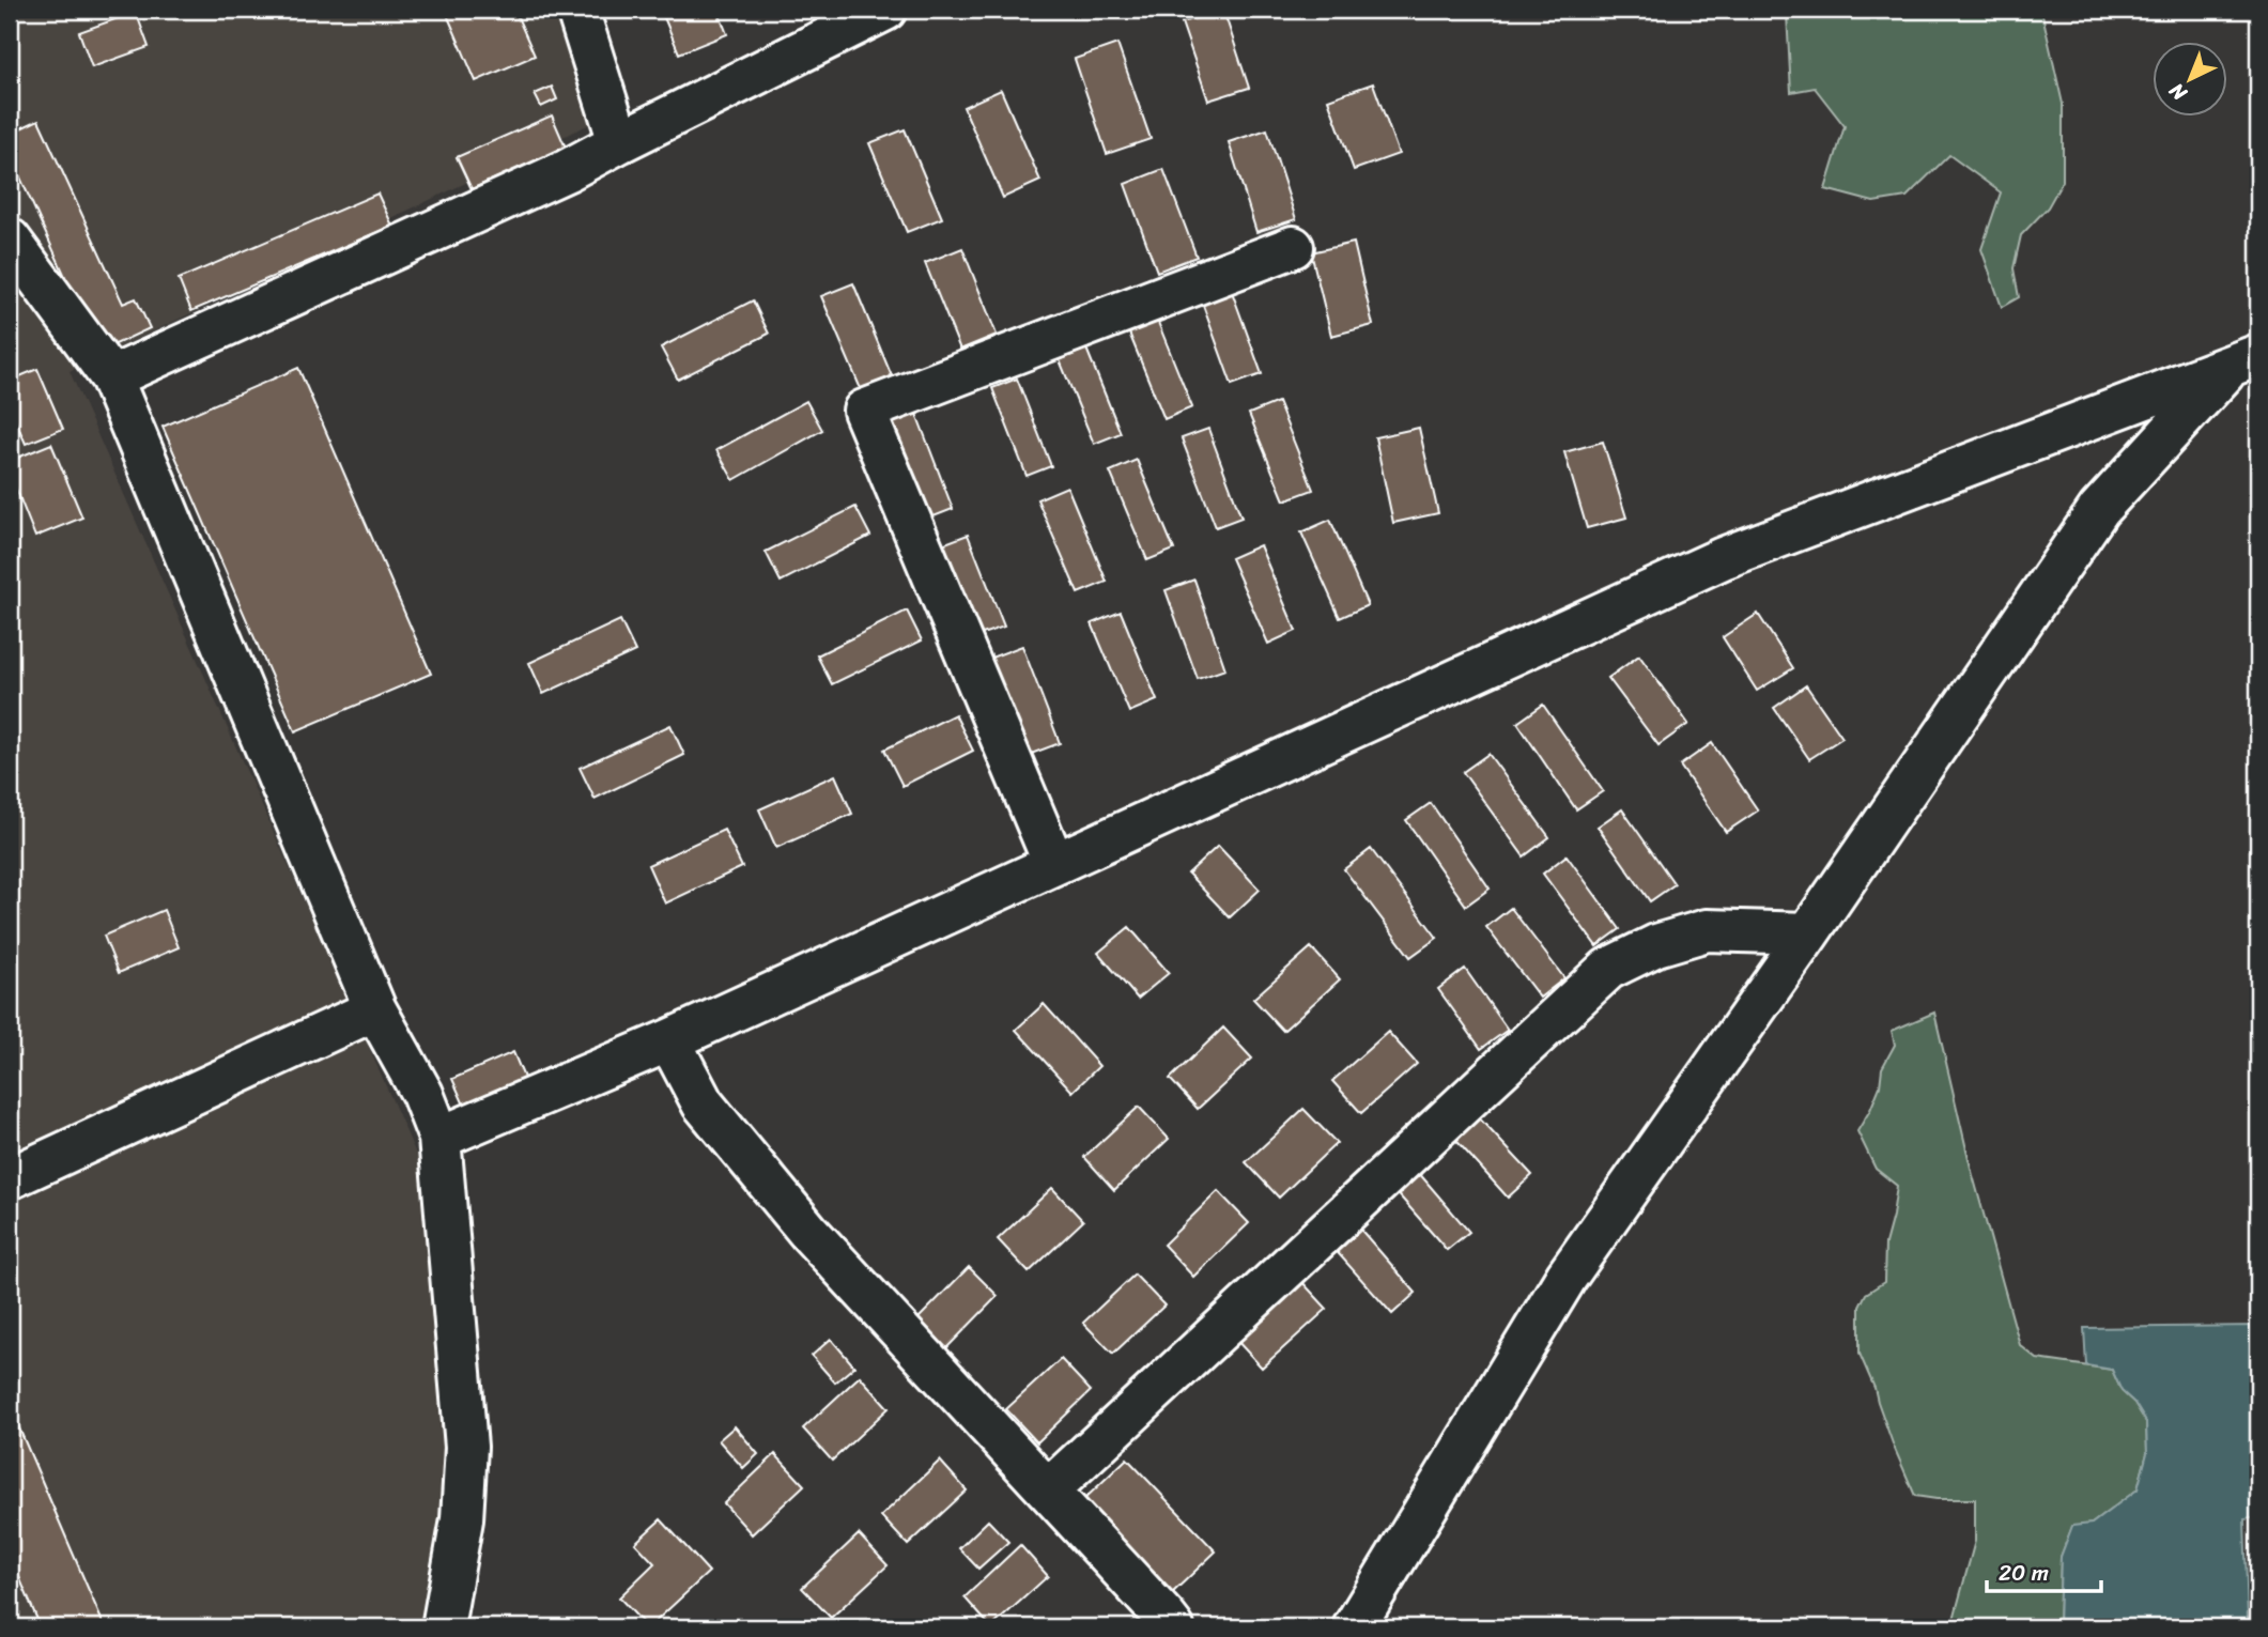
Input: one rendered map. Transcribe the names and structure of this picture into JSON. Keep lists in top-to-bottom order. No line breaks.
{"scale_bar":"20 m","north":"bottom left"}
